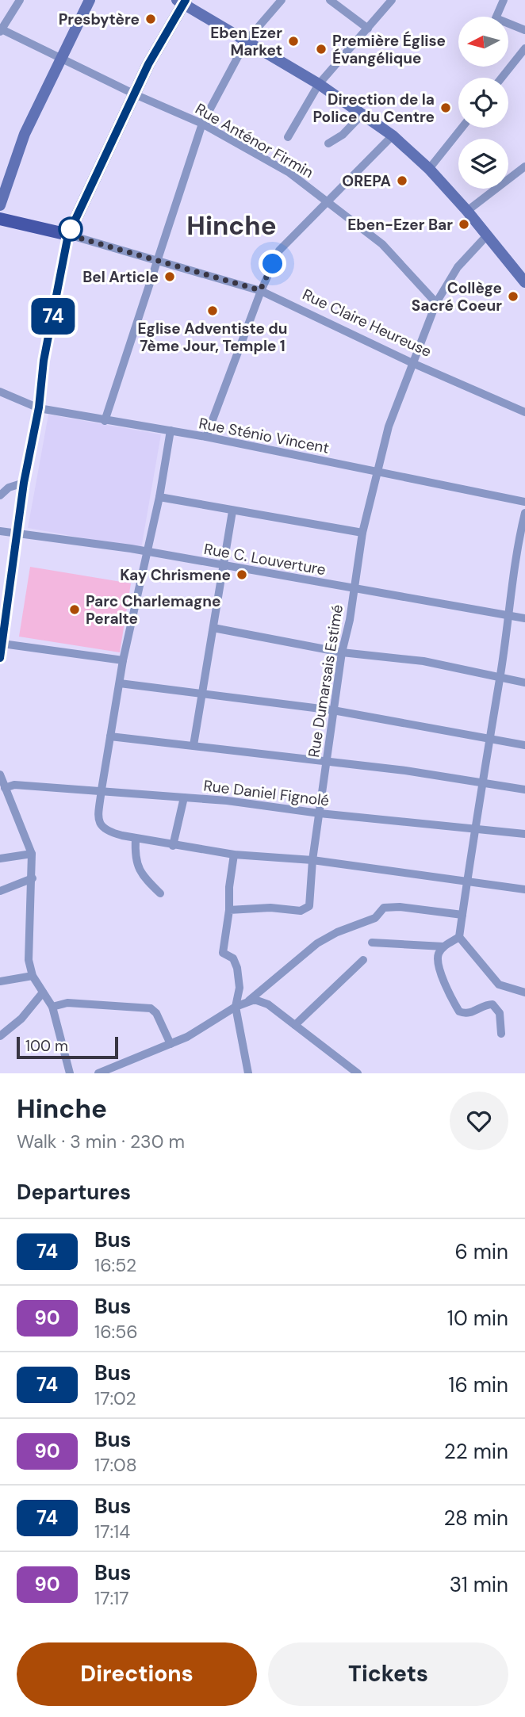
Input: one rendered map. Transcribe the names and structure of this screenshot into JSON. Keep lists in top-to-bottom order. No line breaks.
{"streets":{"main road":["Rue Claire Heureuse"],"street":["Rue Anténor Firmin","Rue Sténio Vincent","Rue C. Louverture","Rue Dumarsais Estimé","Rue Daniel Fignolé"]},"crossings":[["Rue Anténor Firmin","Rue Dumarsais Estimé"],["Rue Claire Heureuse","Rue Dumarsais Estimé"],["Rue Sténio Vincent","Rue Dumarsais Estimé"],["Rue C. Louverture","Rue Dumarsais Estimé"],["Rue Dumarsais Estimé","Rue Daniel Fignolé"]],"districts":["Hinche"],"places":["Presbytère","Eben Ezer Market","Première Église Évangélique","Direction de la Police du Centre","OREPA","Eben-Ezer Bar","Bel Article","Collège Sacré Coeur","Eglise Adventiste du 7ème Jour, Temple 1","Kay Chrismene","Parc Charlemagne Peralte"],"lines":["bus line 74"],"scale_bar":"100 m","north":"left","page":{"on_map":"74","scale":"100 m","heading":[["Hinche","Walk · 3 min · 230 m"],"Departures"],"list":[{"mark":"74","name":"Bus","note":"16:52","value":"6 min"},{"mark":"90","name":"Bus","note":"16:56","value":"10 min"},{"mark":"74","name":"Bus","note":"17:02","value":"16 min"},{"mark":"90","name":"Bus","note":"17:08","value":"22 min"},{"mark":"74","name":"Bus","note":"17:14","value":"28 min"},{"mark":"90","name":"Bus","note":"17:17","value":"31 min"}],"buttons":["Directions","Tickets"]}}
